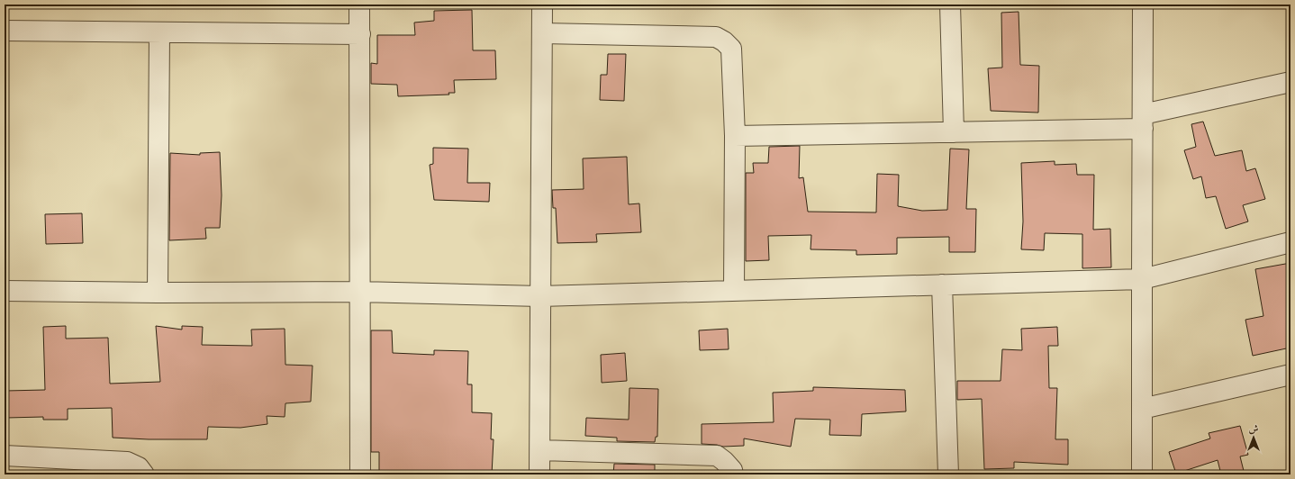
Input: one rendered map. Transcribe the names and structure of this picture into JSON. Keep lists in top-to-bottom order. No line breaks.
{"north":"top"}
